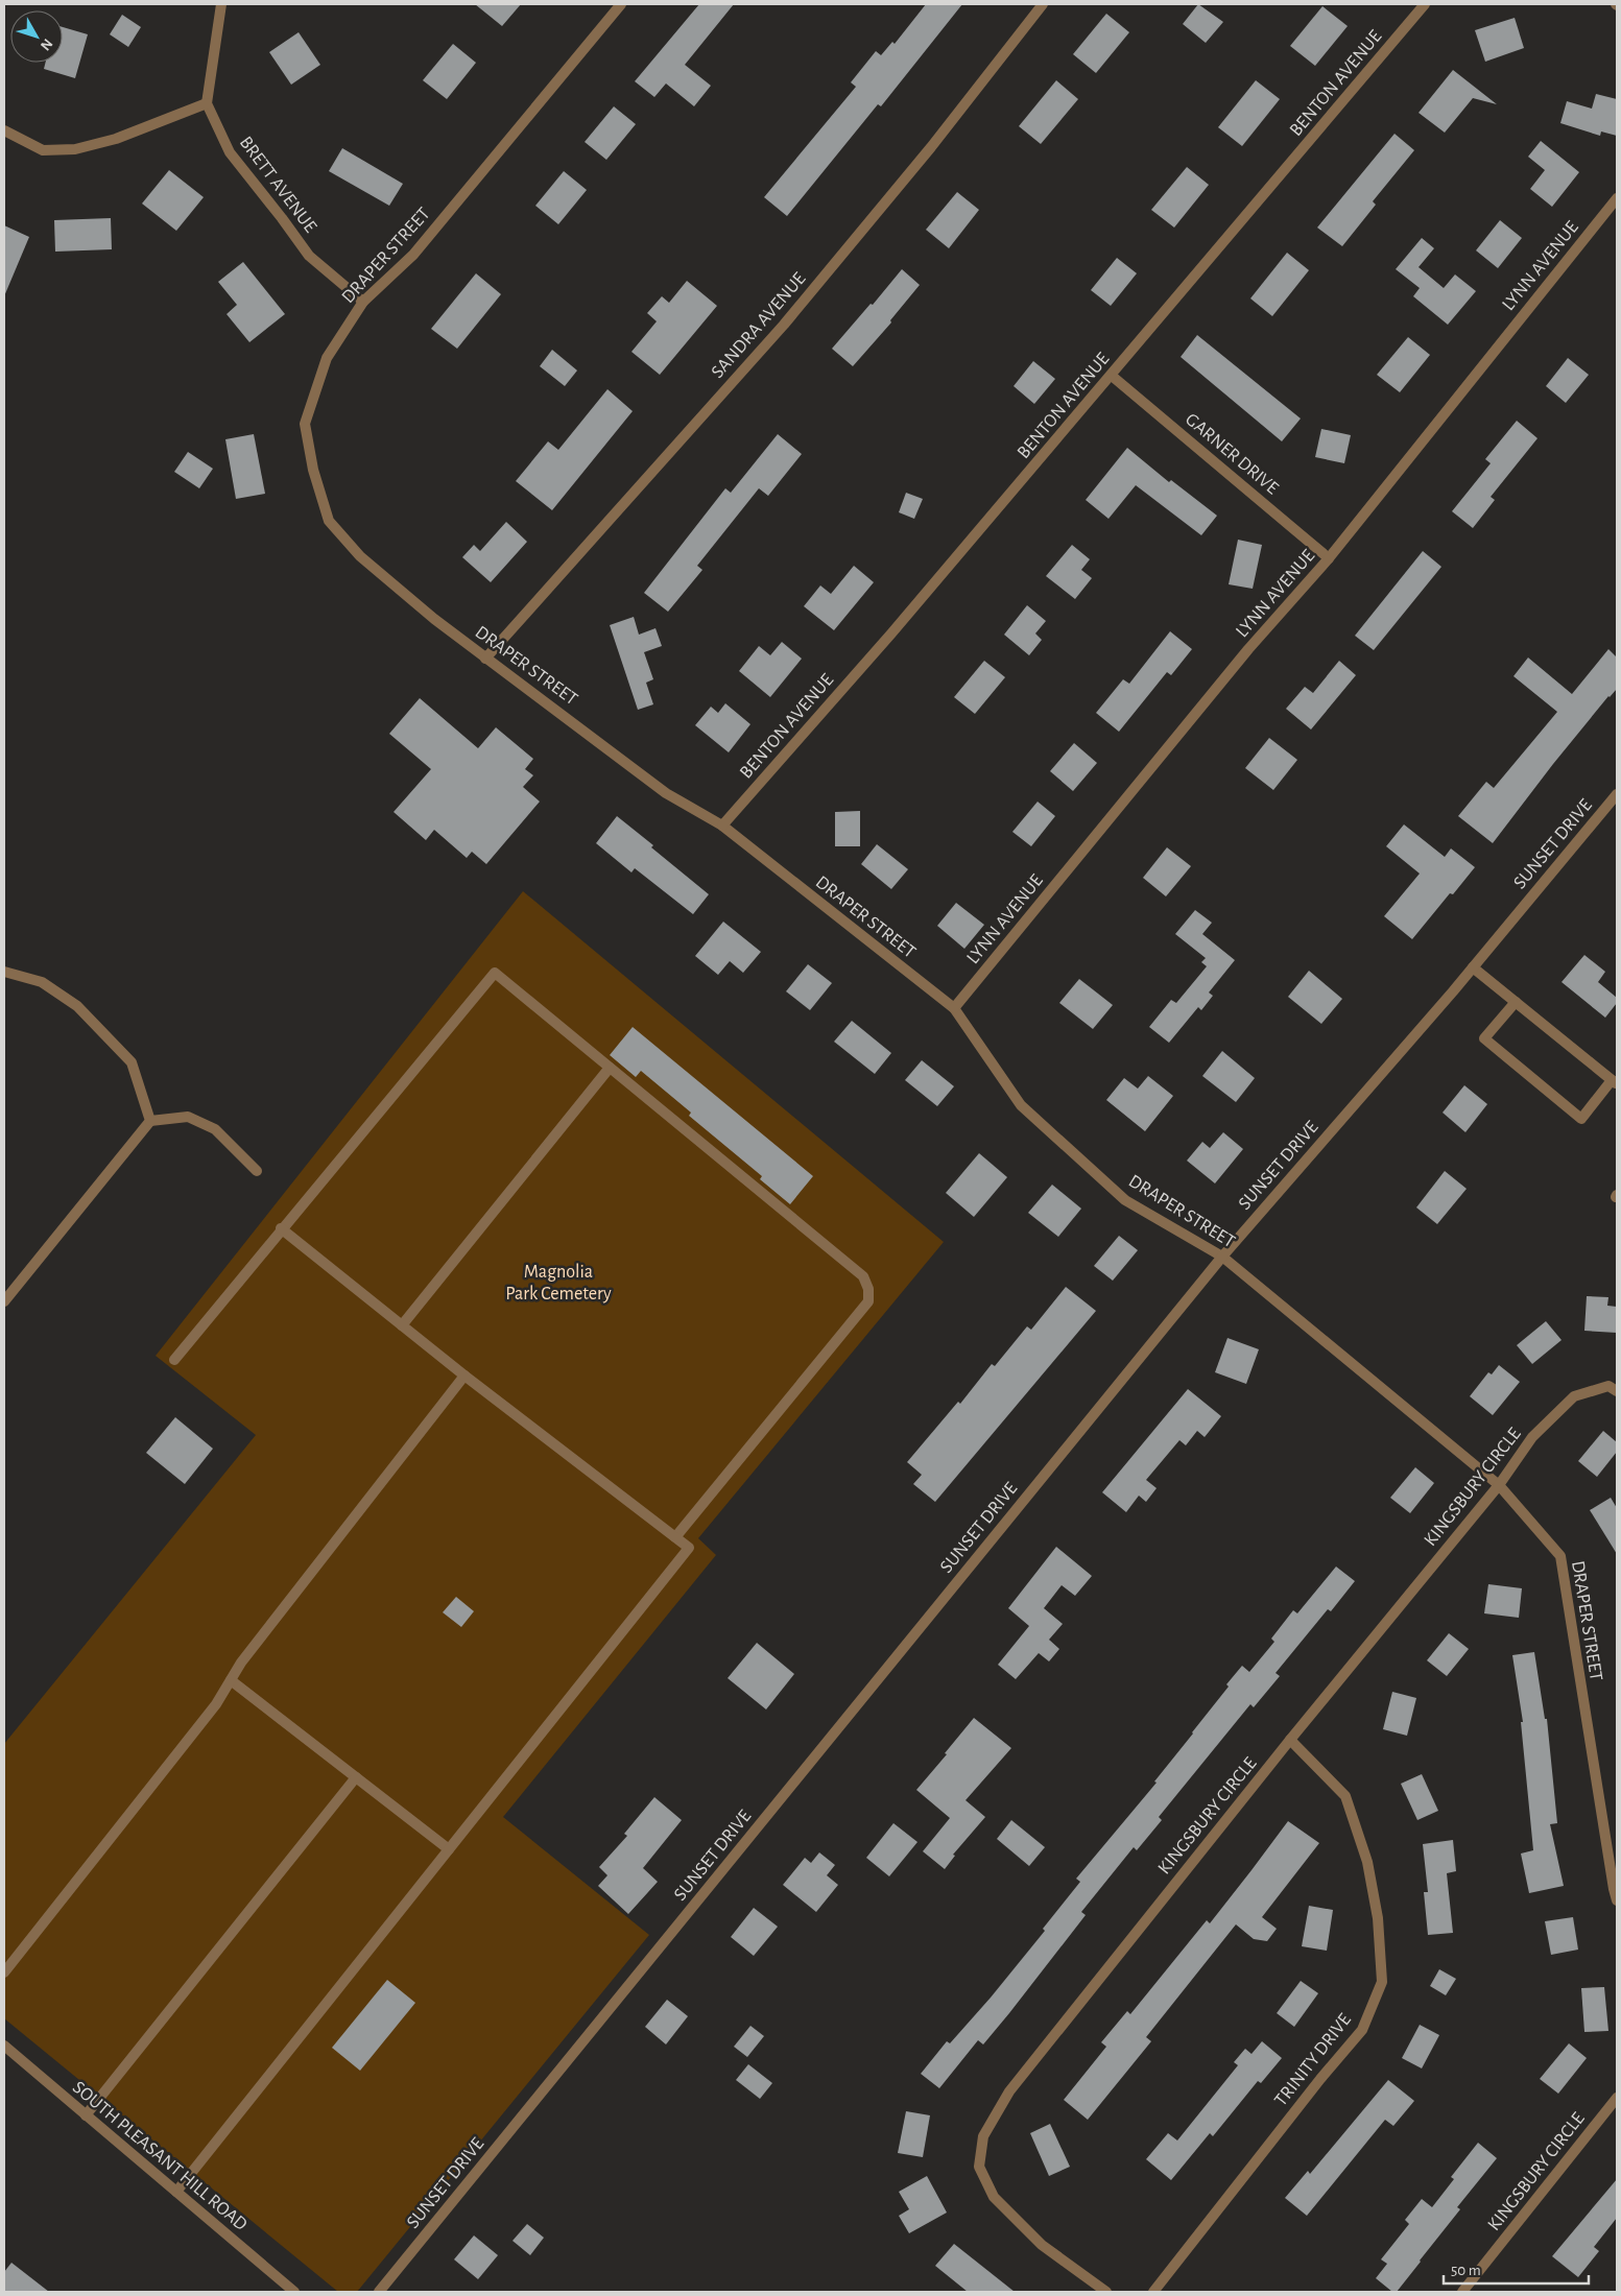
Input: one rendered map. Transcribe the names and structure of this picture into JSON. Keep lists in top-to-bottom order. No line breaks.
{"streets":{"street":["BENTON AVENUE","BRETT AVENUE","DRAPER STREET","LYNN AVENUE","SANDRA AVENUE","GARNER DRIVE","SUNSET DRIVE","KINGSBURY CIRCLE","TRINITY DRIVE","SOUTH PLEASANT HILL ROAD"]},"crossings":[["BENTON AVENUE","DRAPER STREET"],["BENTON AVENUE","GARNER DRIVE"],["BRETT AVENUE","DRAPER STREET"],["DRAPER STREET","LYNN AVENUE"],["DRAPER STREET","SANDRA AVENUE"],["DRAPER STREET","SUNSET DRIVE"],["DRAPER STREET","KINGSBURY CIRCLE"],["LYNN AVENUE","GARNER DRIVE"],["KINGSBURY CIRCLE","TRINITY DRIVE"]],"parks":["Magnolia Park Cemetery"],"scale_bar":"50 m","north":"bottom right"}
